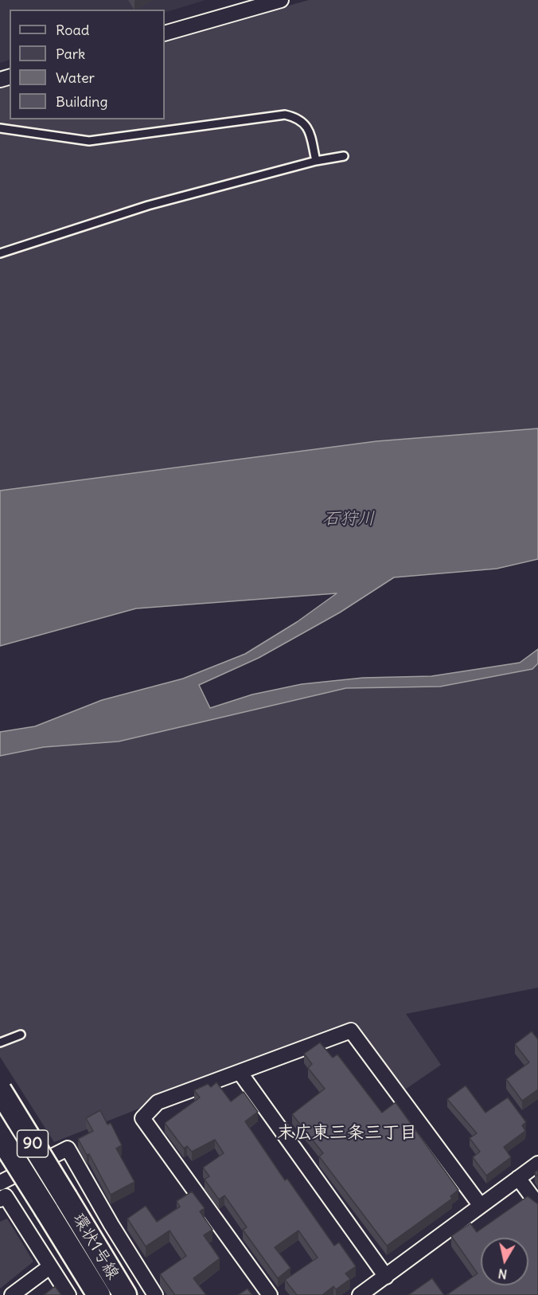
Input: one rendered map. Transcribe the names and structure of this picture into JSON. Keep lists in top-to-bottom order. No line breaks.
{"streets":{"main road":["90","環状1号線"]},"districts":["末広東三条三丁目"],"water":["石狩川"],"legend":["Road","Park","Water","Building"],"north":"bottom"}
